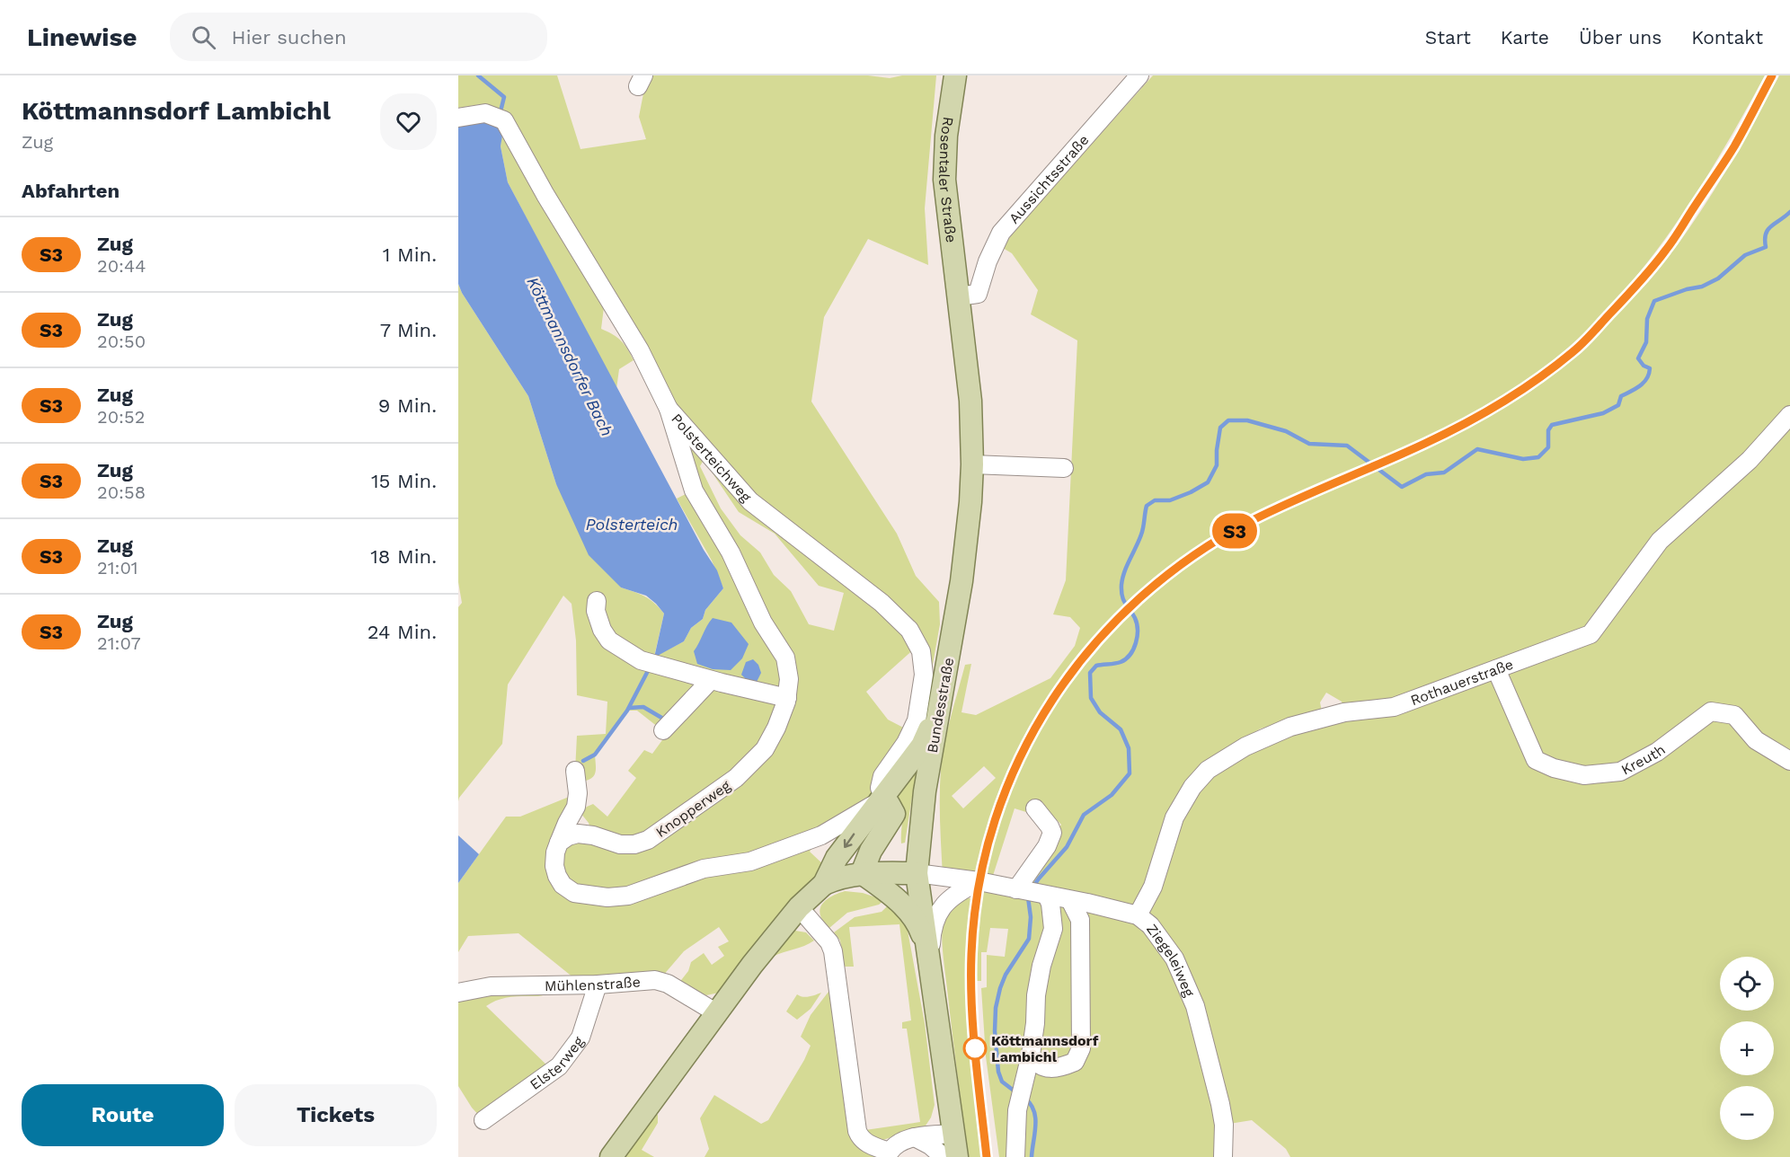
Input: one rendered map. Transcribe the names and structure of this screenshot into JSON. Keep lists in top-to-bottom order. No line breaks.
{"streets":{"main road":["Rosentaler Straße","Bundesstraße"],"street":["Aussichtsstraße","Polsterteichweg","Rothauerstraße","Kreuth","Knopperweg","Ziegeleiweg","Mühlenstraße","Elsterweg"]},"crossings":[["Aussichtsstraße","Bundesstraße"],["Rosentaler Straße","Bundesstraße"],["Polsterteichweg","Knopperweg"],["Rothauerstraße","Kreuth"],["Rothauerstraße","Ziegeleiweg"],["Bundesstraße","Ziegeleiweg"],["Mühlenstraße","Elsterweg"]],"water":["Köttmannsdorfer Bach","Polsterteich"],"places":["Köttmannsdorf Lambichl"],"page":{"header":"Linewise","search":"Hier suchen","nav":["Start","Karte","Über uns","Kontakt"],"heading":[["Köttmannsdorf Lambichl","Zug"],"Abfahrten"],"on_map":"S3","list":[{"mark":"S3","name":"Zug","note":"20:44","value":"1 Min."},{"mark":"S3","name":"Zug","note":"20:50","value":"7 Min."},{"mark":"S3","name":"Zug","note":"20:52","value":"9 Min."},{"mark":"S3","name":"Zug","note":"20:58","value":"15 Min."},{"mark":"S3","name":"Zug","note":"21:01","value":"18 Min."},{"mark":"S3","name":"Zug","note":"21:07","value":"24 Min."}],"map_buttons":["+","−"],"buttons":["Route","Tickets"]}}
